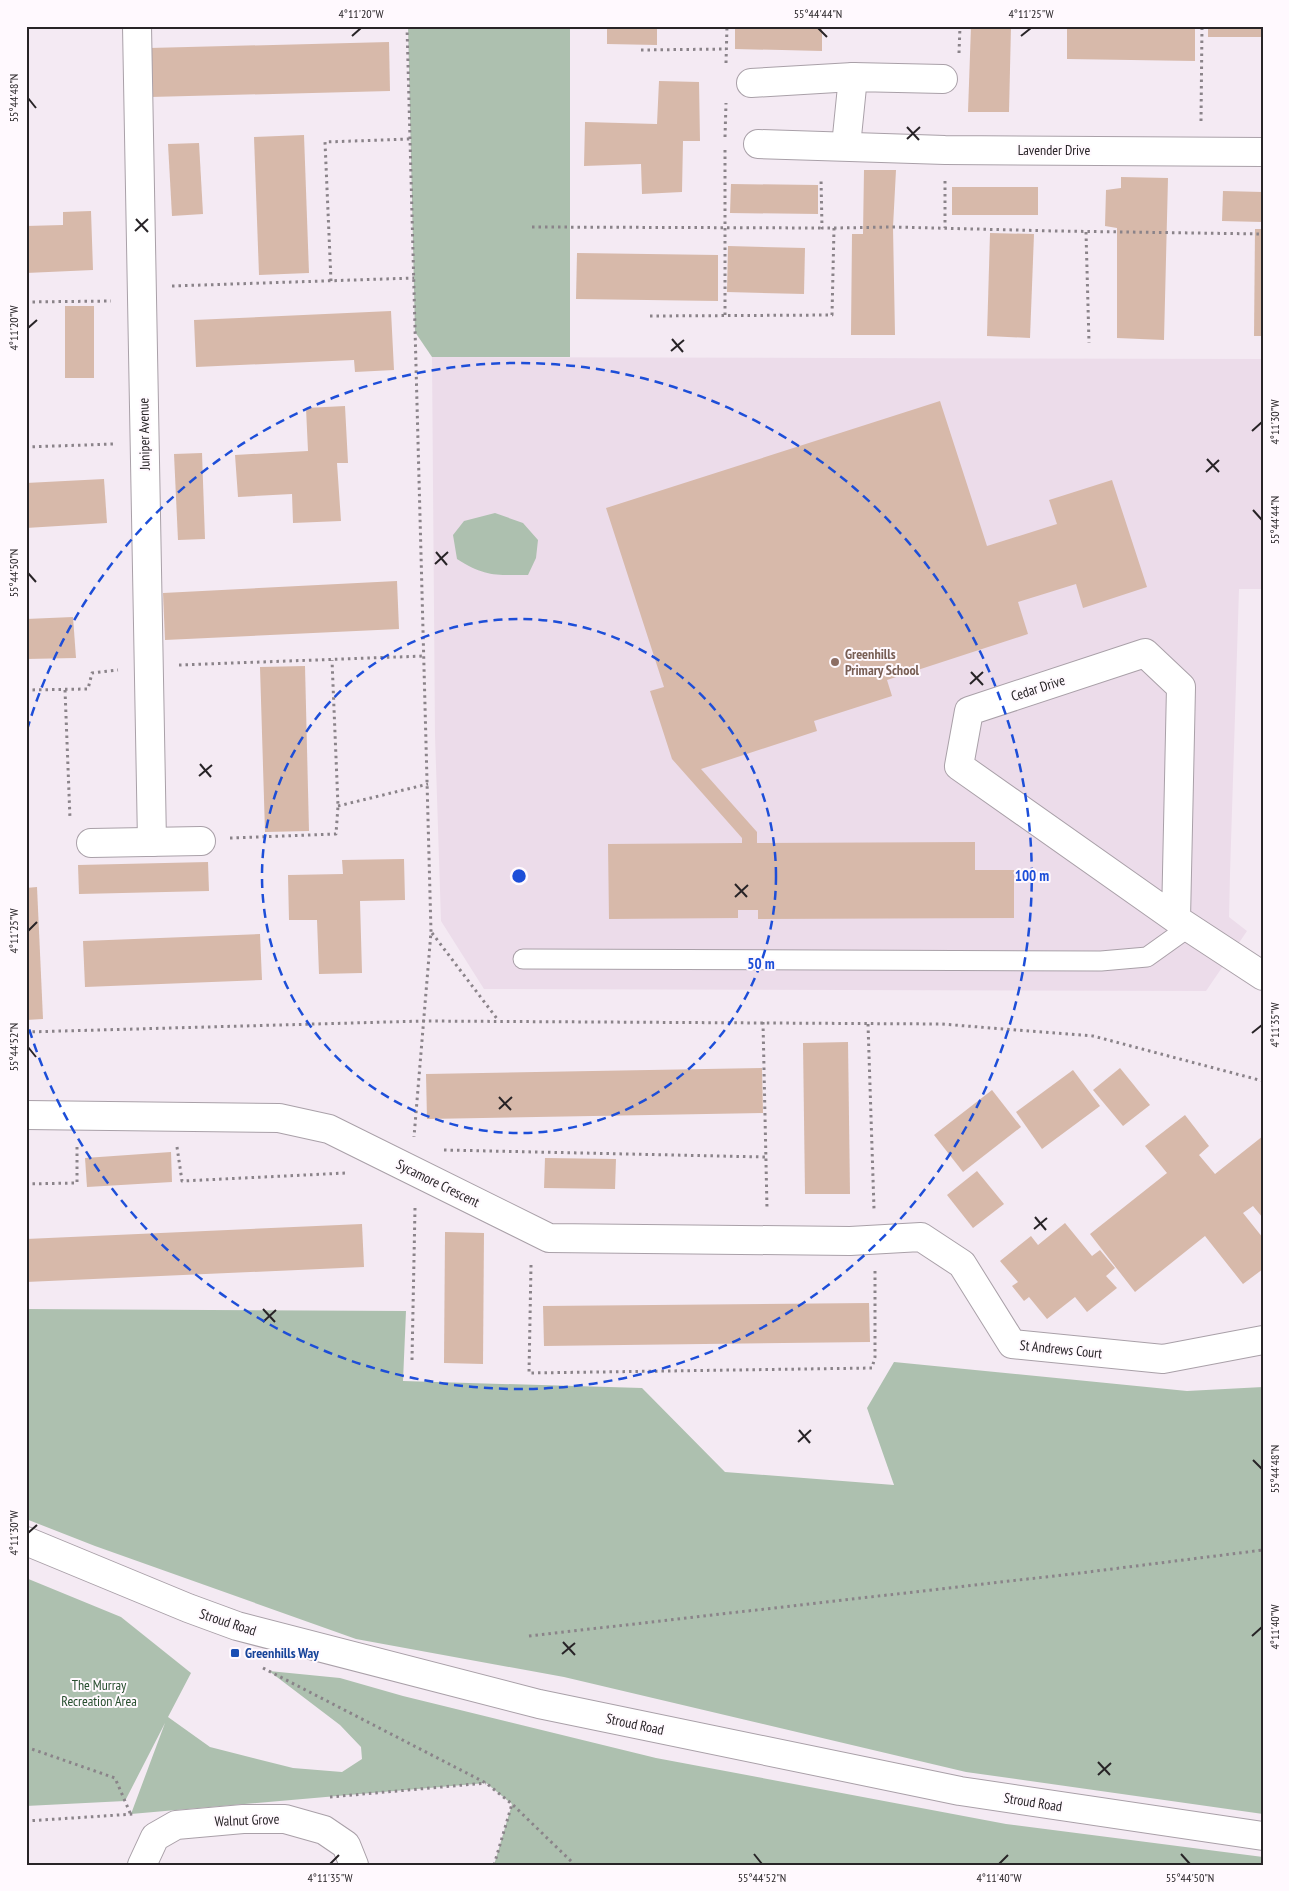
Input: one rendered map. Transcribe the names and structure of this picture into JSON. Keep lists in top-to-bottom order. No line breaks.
{"streets":{"street":["Lavender Drive","Juniper Avenue","Cedar Drive","Sycamore Crescent","St Andrews Court","Stroud Road","Walnut Grove"]},"crossings":[["Sycamore Crescent","St Andrews Court"]],"parks":["The Murray Recreation Area"],"places":{"other":["Greenhills Primary School"],"transit":["Greenhills Way"]},"coordinates":["4°11'20\"W","55°44'44\"N","4°11'25\"W","55°44'48\"N","4°11'30\"W","55°44'50\"N","4°11'35\"W","55°44'52\"N","4°11'40\"W"],"rings":["100 m","50 m"]}
